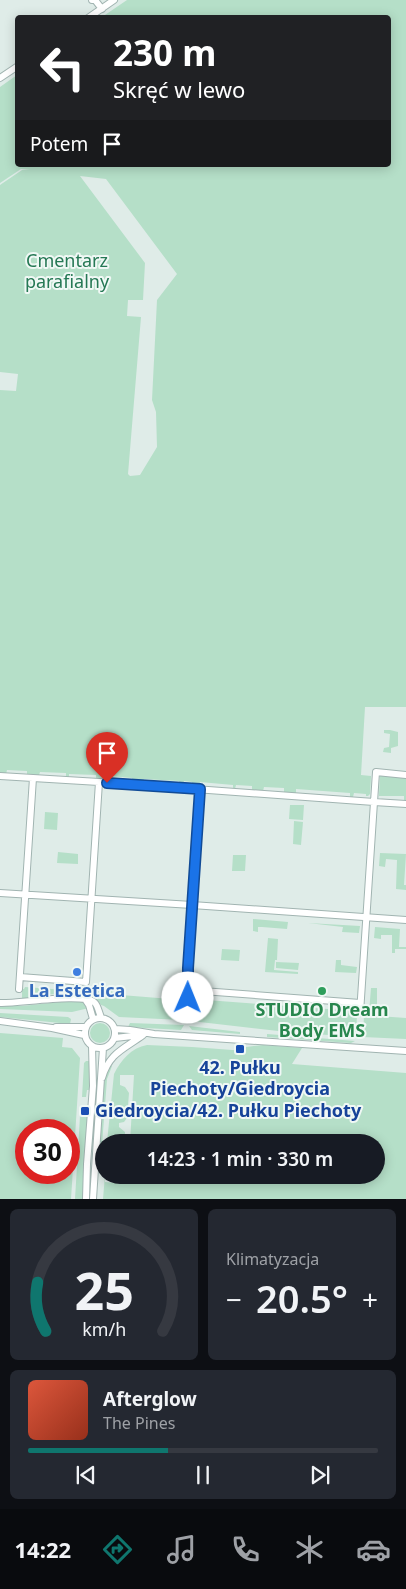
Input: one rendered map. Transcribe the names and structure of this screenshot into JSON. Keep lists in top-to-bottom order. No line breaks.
{"parks":["Cmentarz parafialny"],"places":{"other":["La Estetica","STUDIO Dream Body EMS"],"transit":["42. Pułku Piechoty/Giedroycia","Giedroycia/42. Pułku Piechoty"]},"page":{"turn":["230 m","Skręć w lewo"],"then":"Potem","limit":"30","trip":"14:23 · 1 min · 330 m","tile":"Klimatyzacja","heat":["−","20.5°","+"],"song":["Afterglow","The Pines"],"tabs":"14:22","gauge":["25","km/h"]}}
